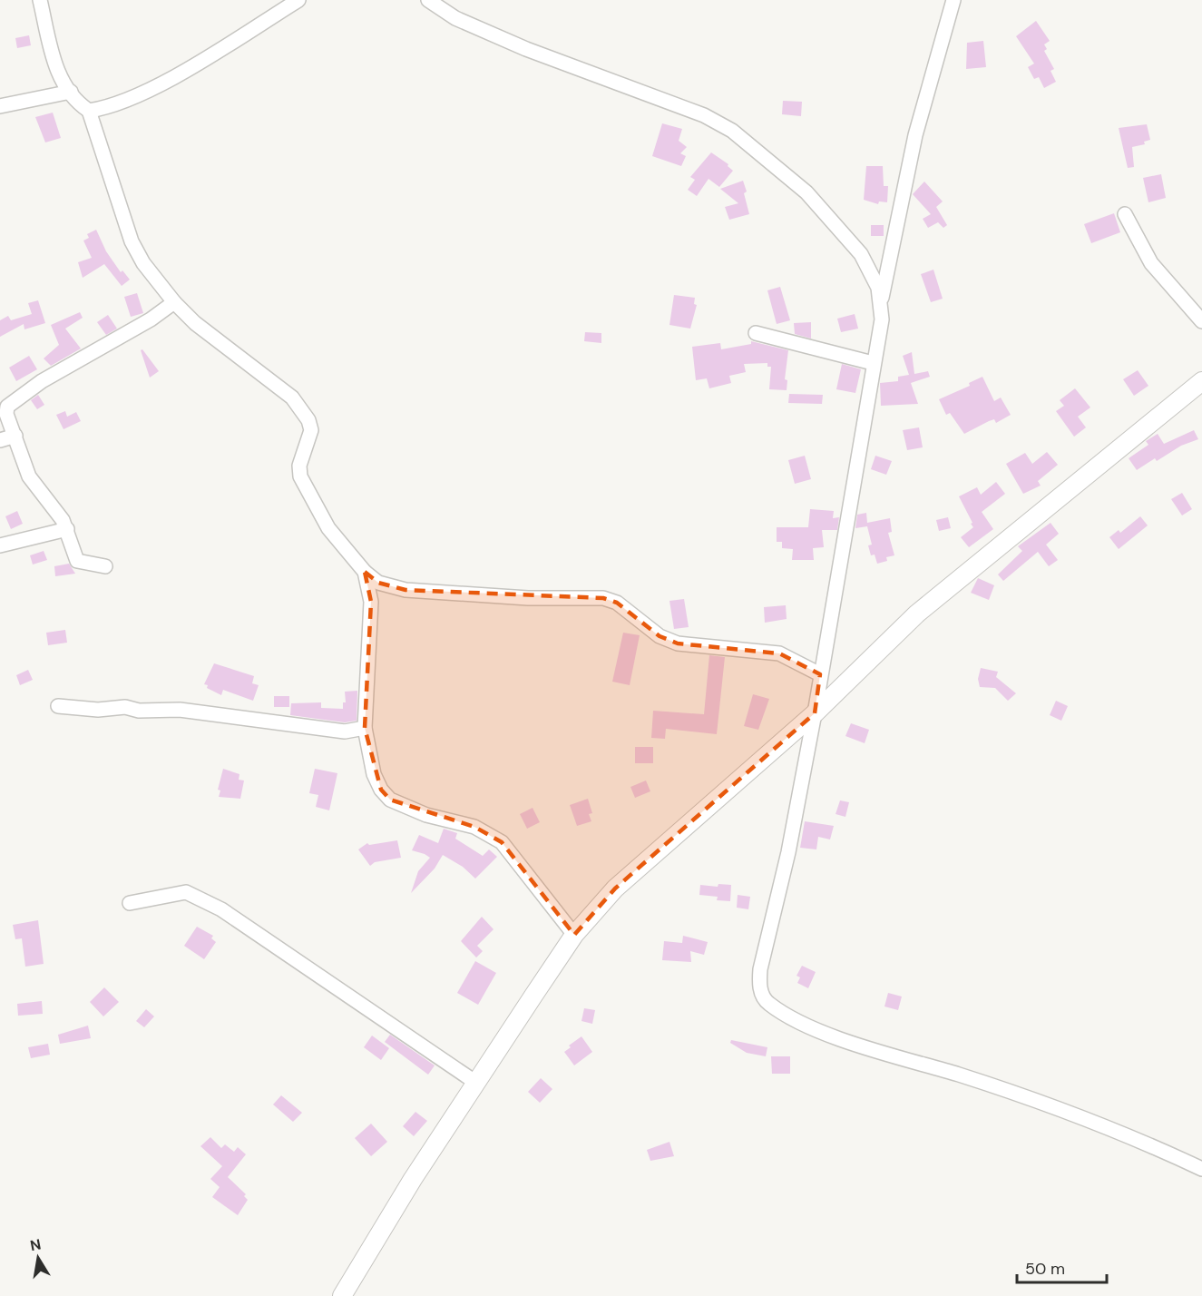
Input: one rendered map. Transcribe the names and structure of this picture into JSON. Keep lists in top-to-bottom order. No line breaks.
{"scale_bar":"50 m","north":"top"}
